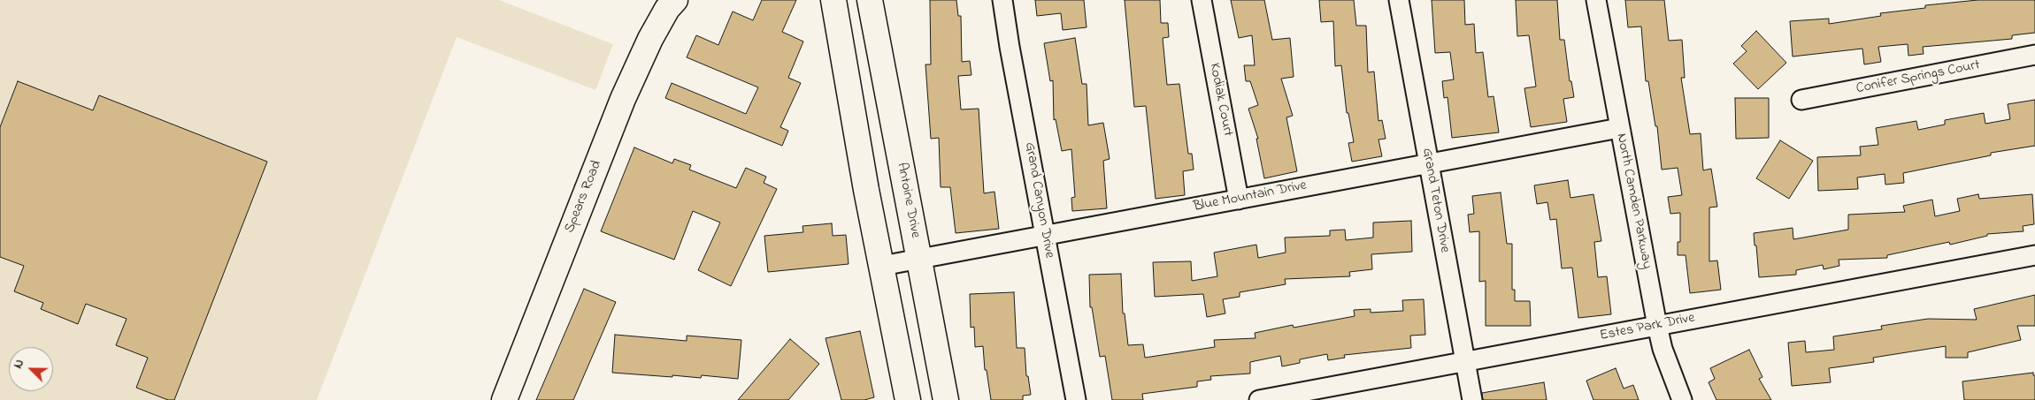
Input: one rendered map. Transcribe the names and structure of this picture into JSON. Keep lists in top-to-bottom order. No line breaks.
{"streets":{"main road":["Spears Road","Antoine Drive"],"street":["Conifer Springs Court","Kodiak Court","Blue Mountain Drive","Grand Canyon Drive","Grand Teton Drive","North Camden Parkway","Estes Park Drive"]},"crossings":[["Kodiak Court","Blue Mountain Drive"],["Blue Mountain Drive","Antoine Drive"],["Blue Mountain Drive","Grand Canyon Drive"],["Blue Mountain Drive","Grand Teton Drive"],["Blue Mountain Drive","North Camden Parkway"],["Grand Teton Drive","Estes Park Drive"],["North Camden Parkway","Estes Park Drive"]],"north":"top left"}
